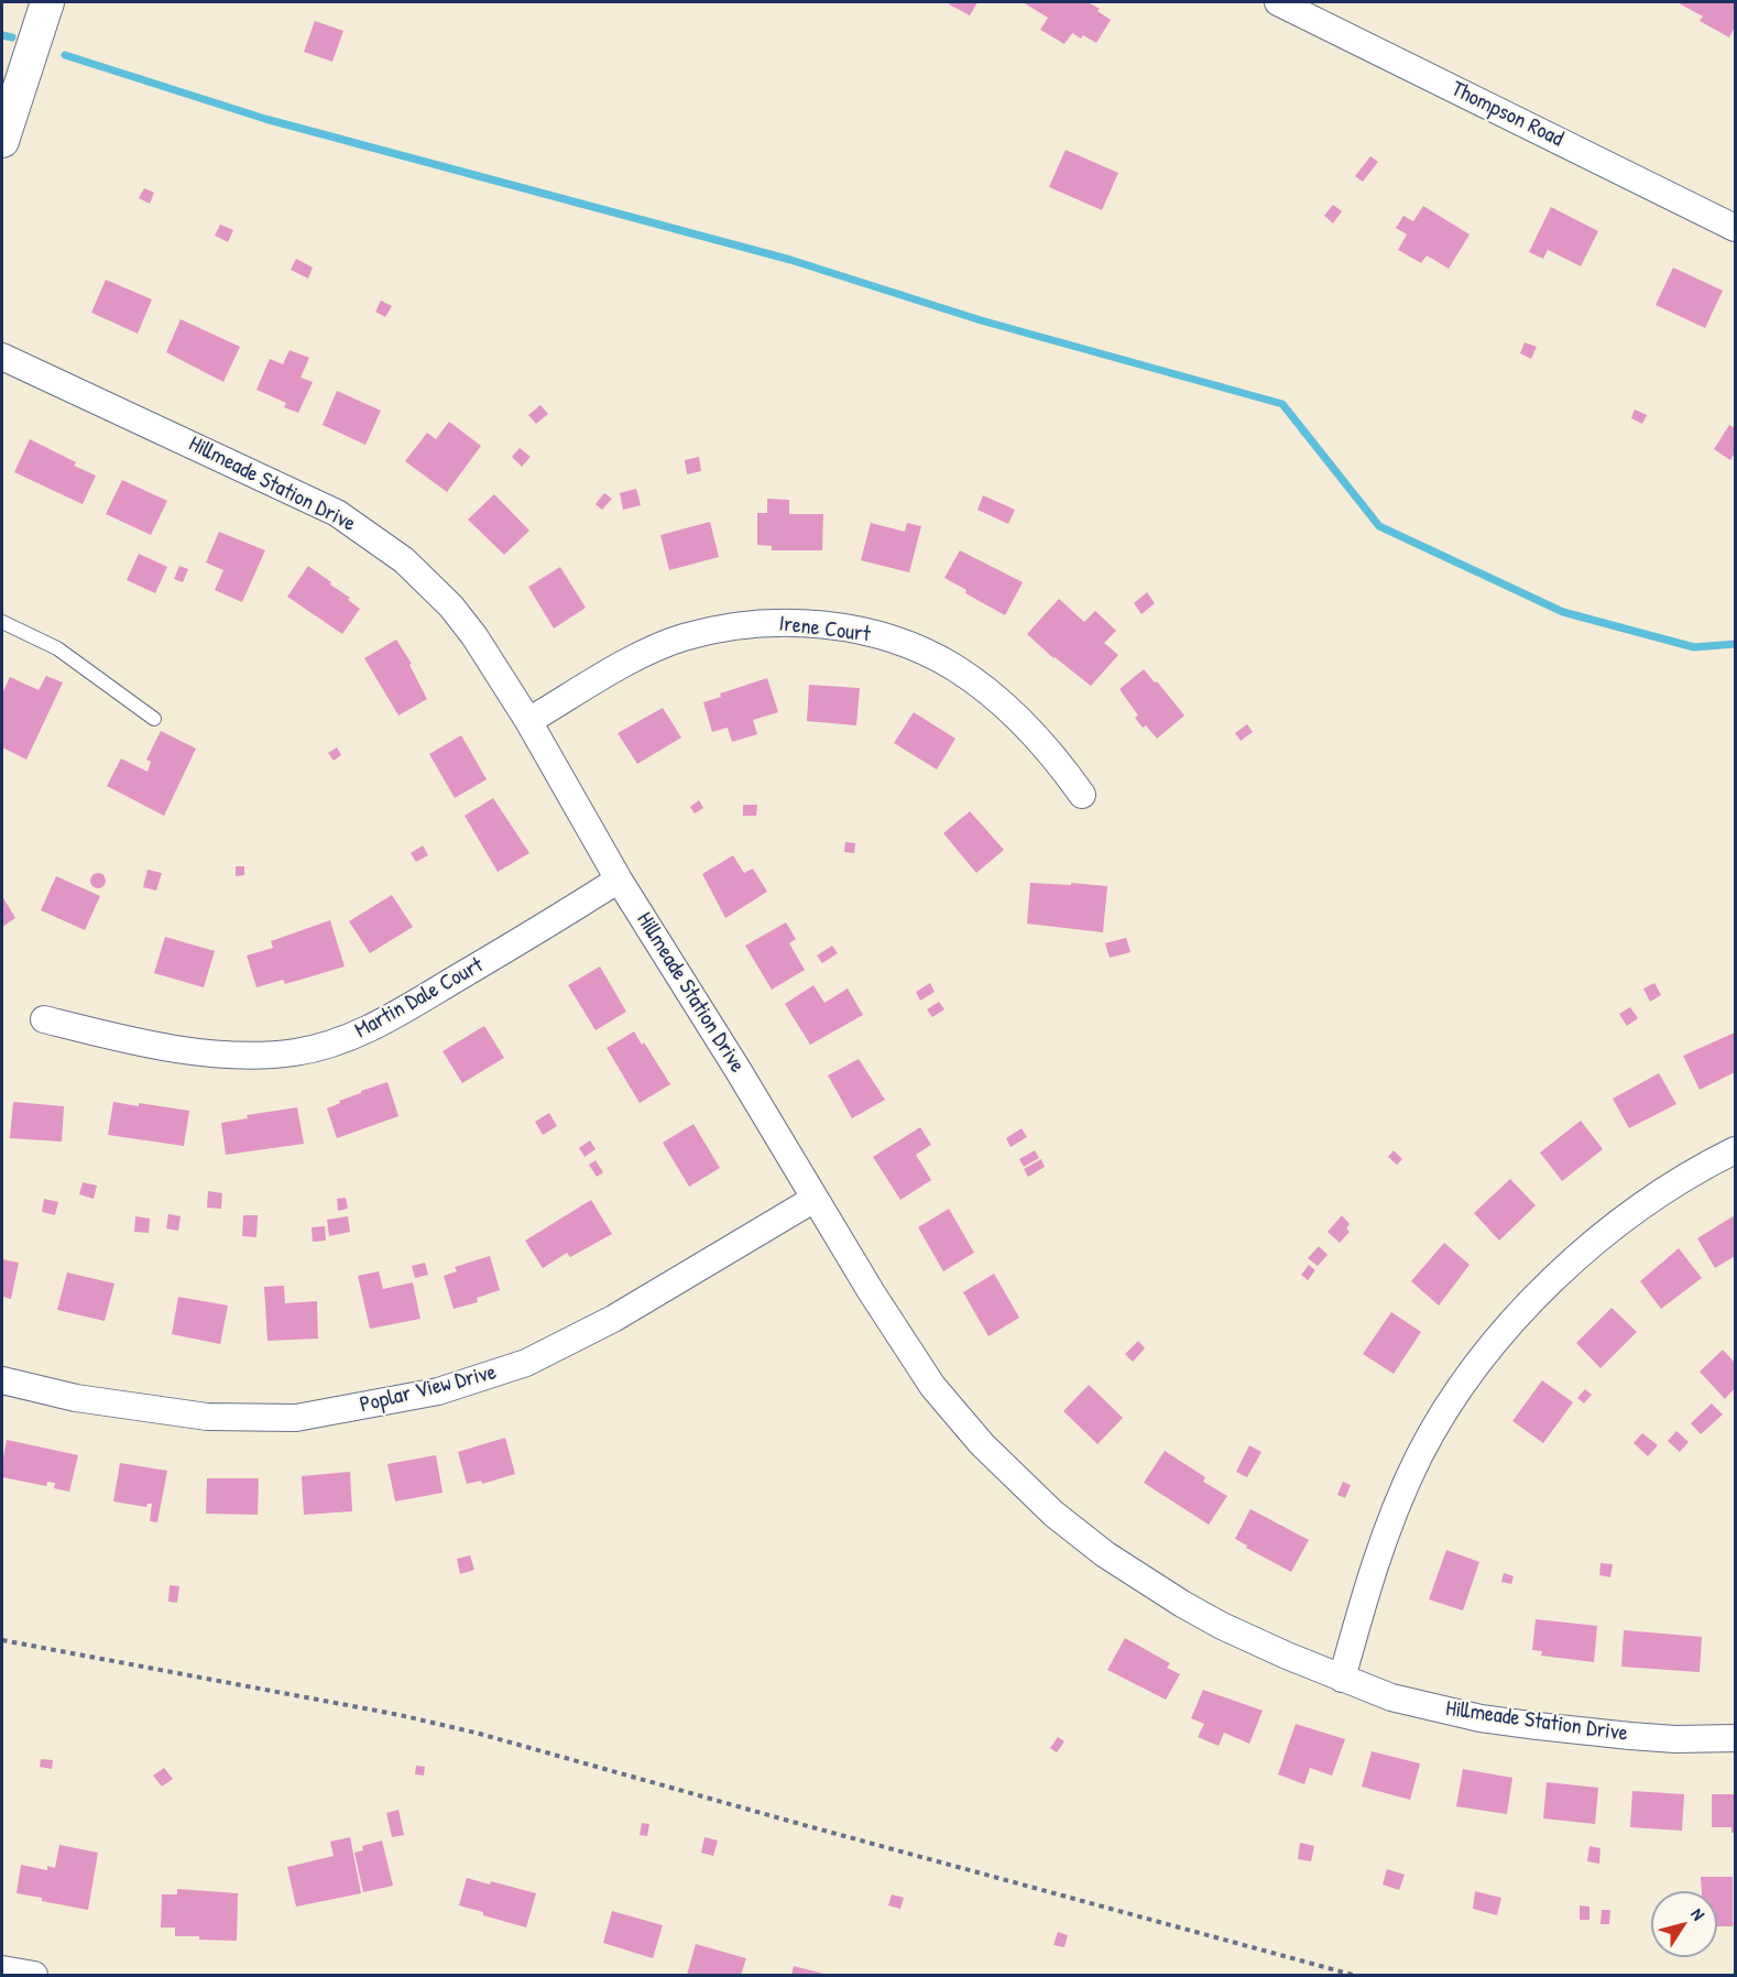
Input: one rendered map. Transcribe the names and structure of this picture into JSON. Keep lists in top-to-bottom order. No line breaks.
{"streets":{"street":["Thompson Road","Hillmeade Station Drive","Irene Court","Martin Dale Court","Poplar View Drive"]},"crossings":[["Hillmeade Station Drive","Irene Court"],["Hillmeade Station Drive","Martin Dale Court"],["Hillmeade Station Drive","Poplar View Drive"]],"north":"top right"}
